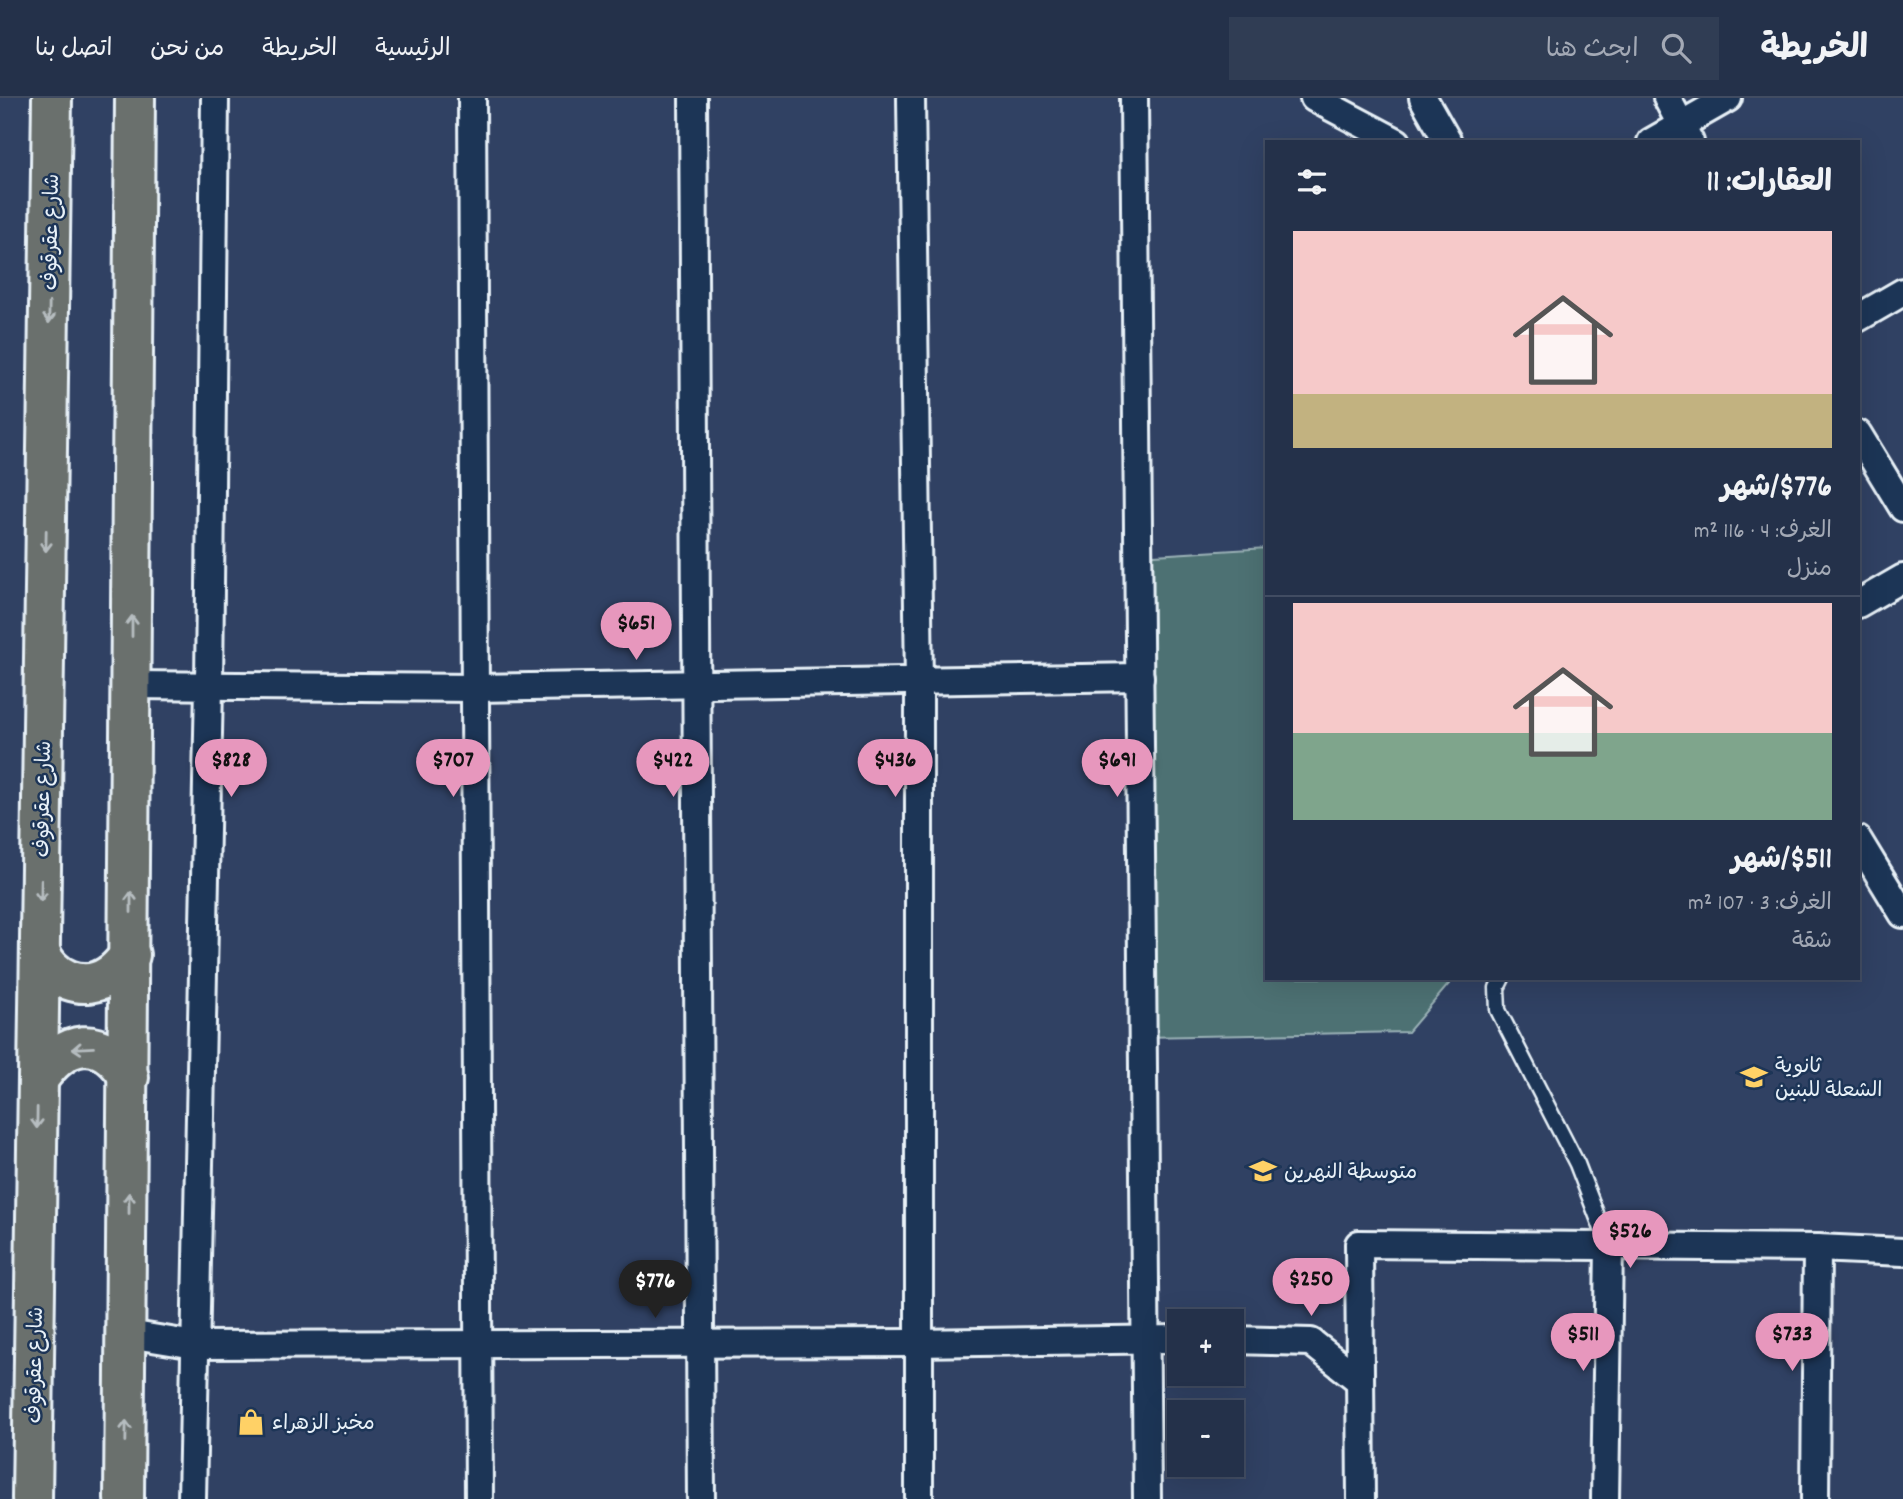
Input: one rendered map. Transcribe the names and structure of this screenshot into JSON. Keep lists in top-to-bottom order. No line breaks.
{"streets":{"main road":["شارع عقرقوف"]},"places":{"school or university":["ثانوية الشعلة للبنين","متوسطة النهرين"],"shop":["مخبز الزهراء"]},"page":{"header":"الخريطة","search":"ابحث هنا","nav":["الرئيسية","الخريطة","من نحن","اتصل بنا"],"heading":"العقارات: 11","list":[{"name":"$776/شهر","note":"الغرف: 4 · 116 m² · منزل"},{"name":"$511/شهر","note":"الغرف: 3 · 107 m² · شقة"}],"price":["$651","$828","$707","$422","$436","$691","$526","$250","$776","$511","$733"],"map_buttons":["+","−"]}}
